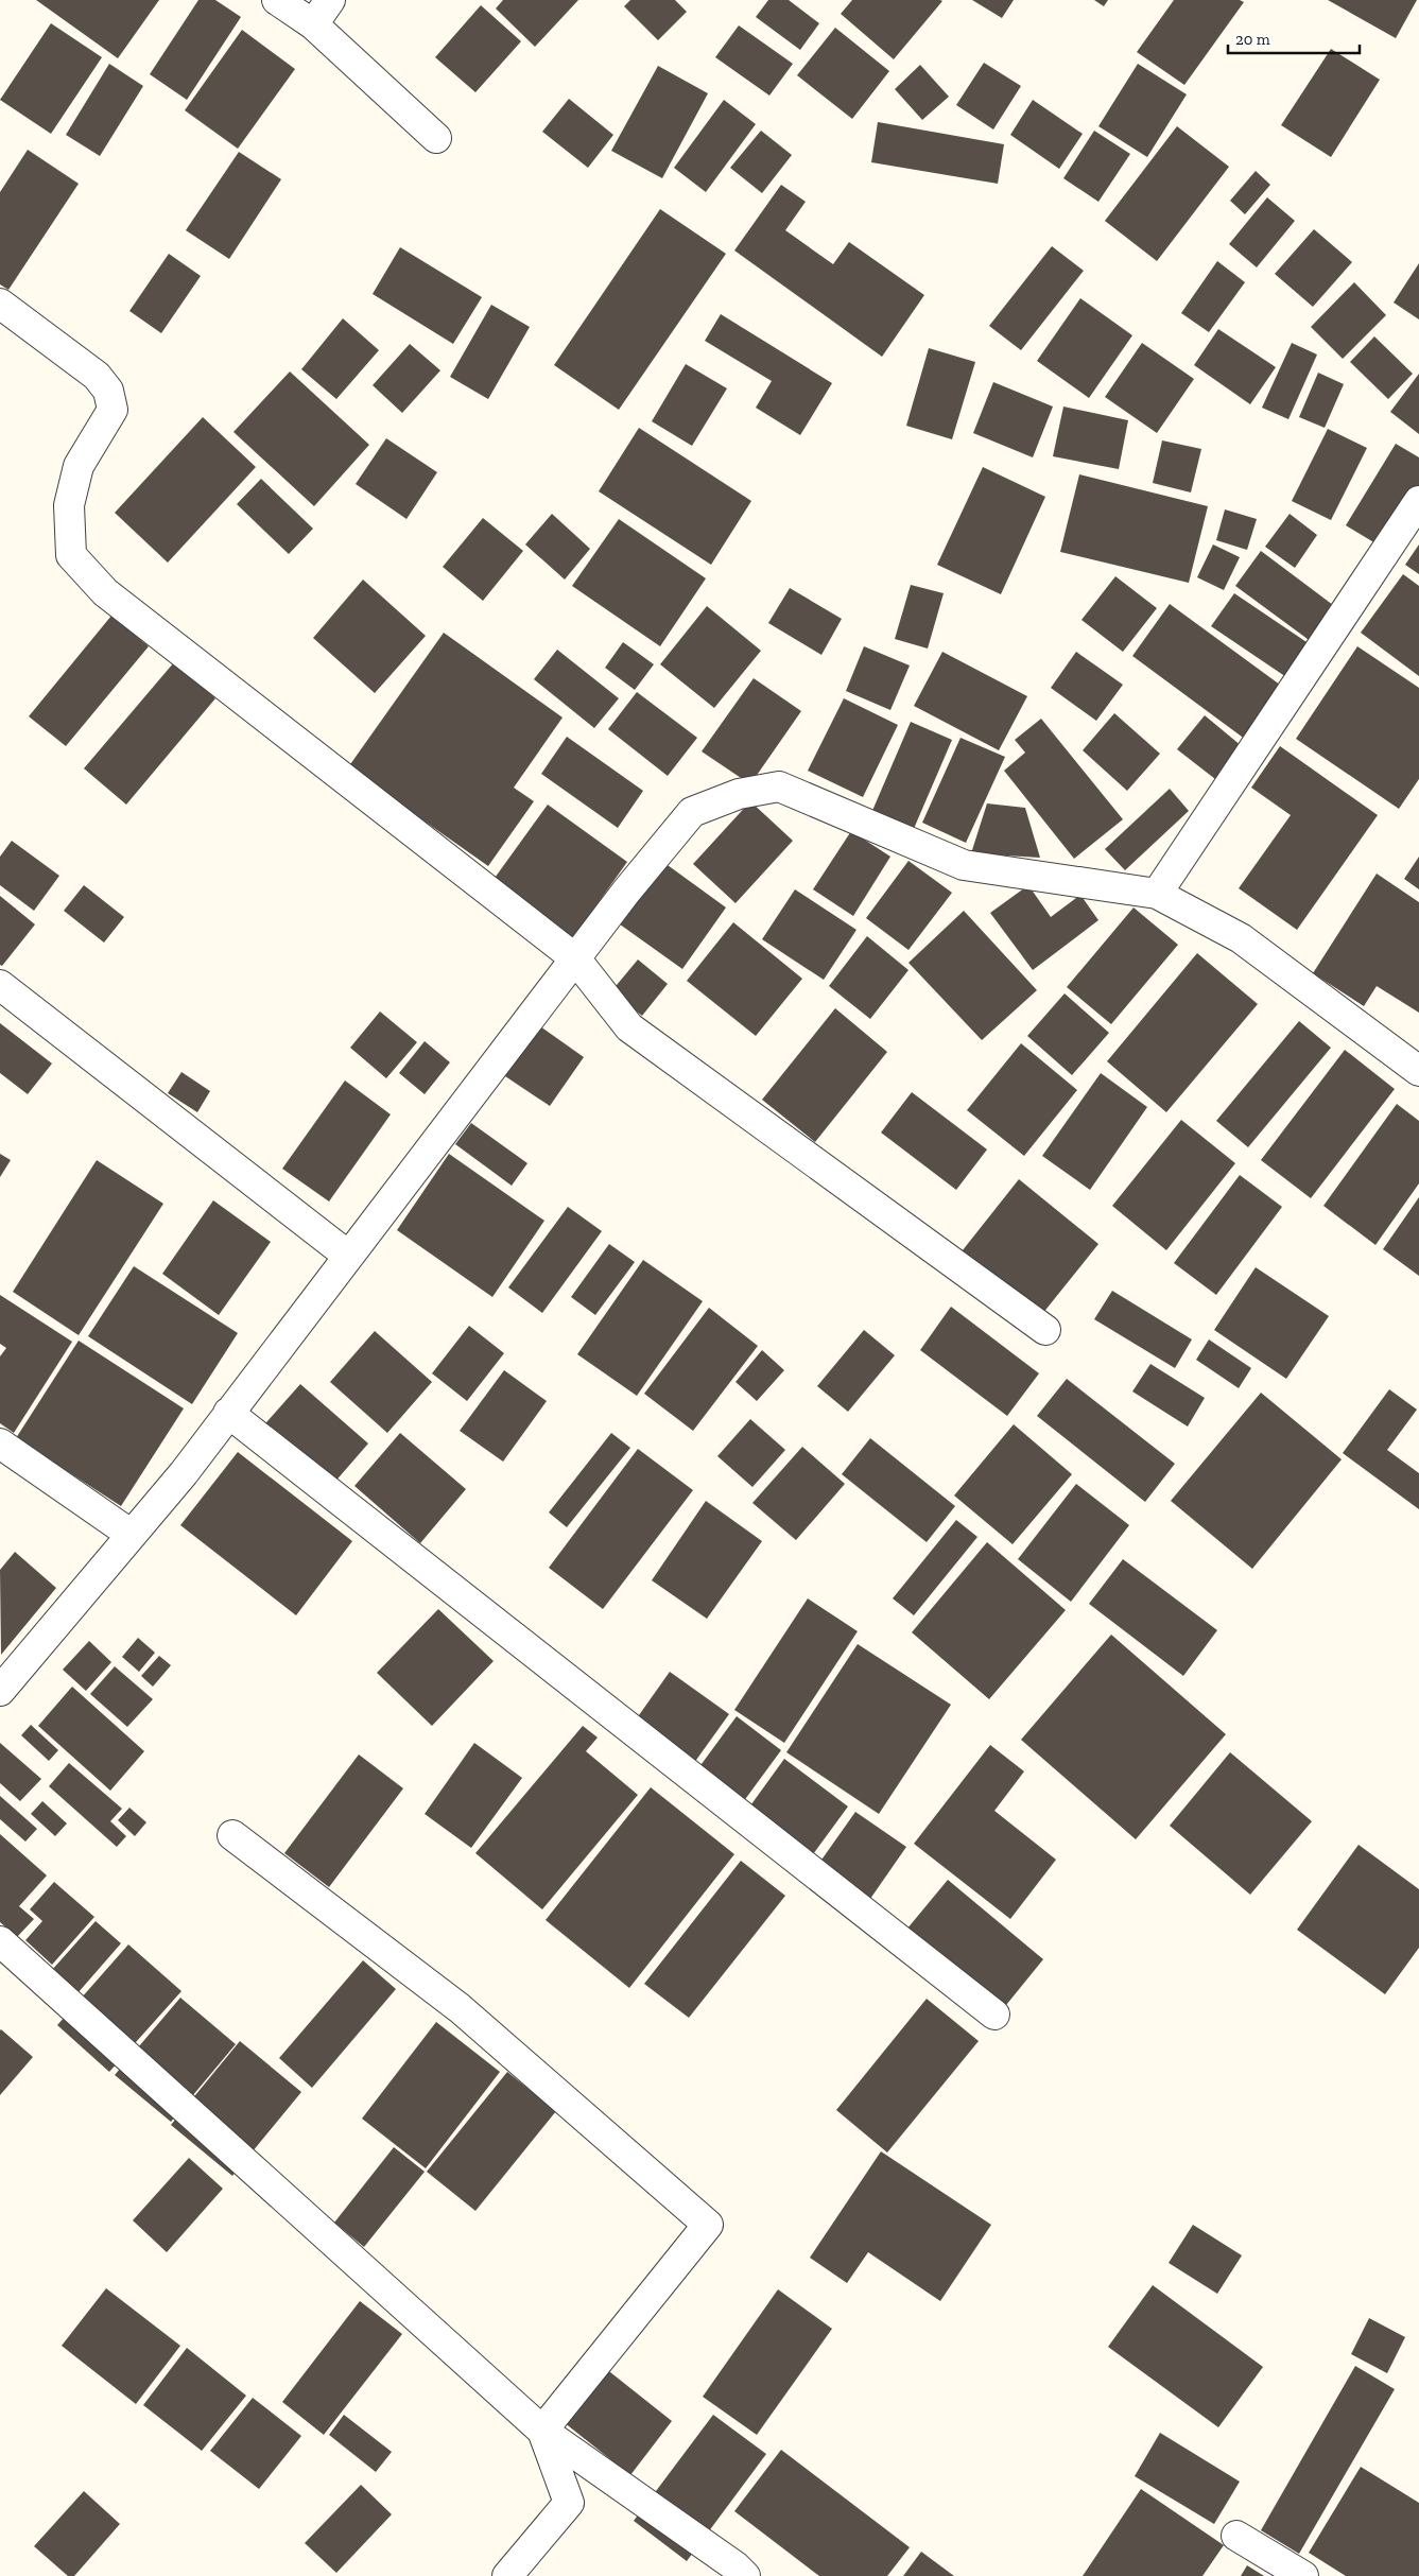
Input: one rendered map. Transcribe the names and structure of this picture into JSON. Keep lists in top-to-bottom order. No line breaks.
{"scale_bar":"20 m"}
